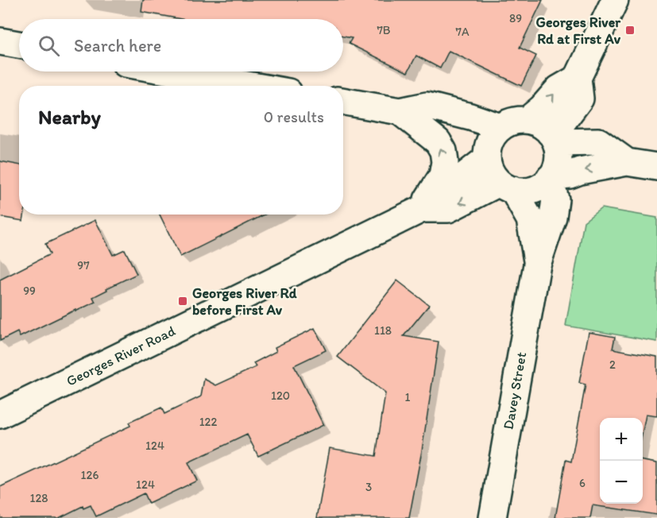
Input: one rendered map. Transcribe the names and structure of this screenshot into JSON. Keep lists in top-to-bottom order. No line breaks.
{"streets":{"street":["Georges River Road","Davey Street"]},"crossings":[["Georges River Road","Davey Street"]],"places":{"transit":["Georges River Rd at First Av","Georges River Rd before First Av"]},"house_numbers":["89","7B","7A","97","99","118","2","120","1","122","124","126","6","124","3","128"],"page":{"search":"Search here","heading":["Nearby","0 results"],"map_buttons":["+","−"]}}
